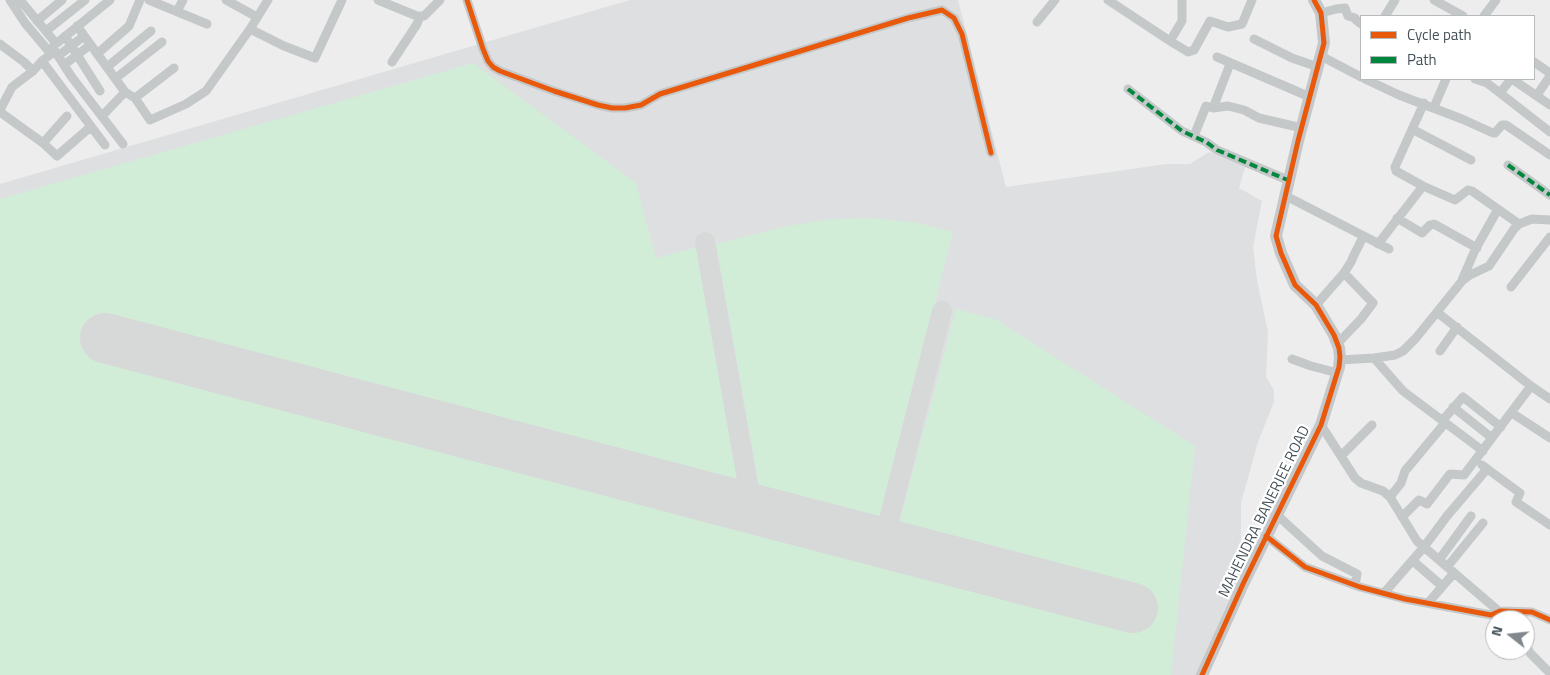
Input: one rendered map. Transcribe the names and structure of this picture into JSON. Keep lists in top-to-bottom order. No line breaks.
{"streets":{"street":["MAHENDRA BANERJEE ROAD"]},"legend":["Cycle path","Path"],"north":"left"}
